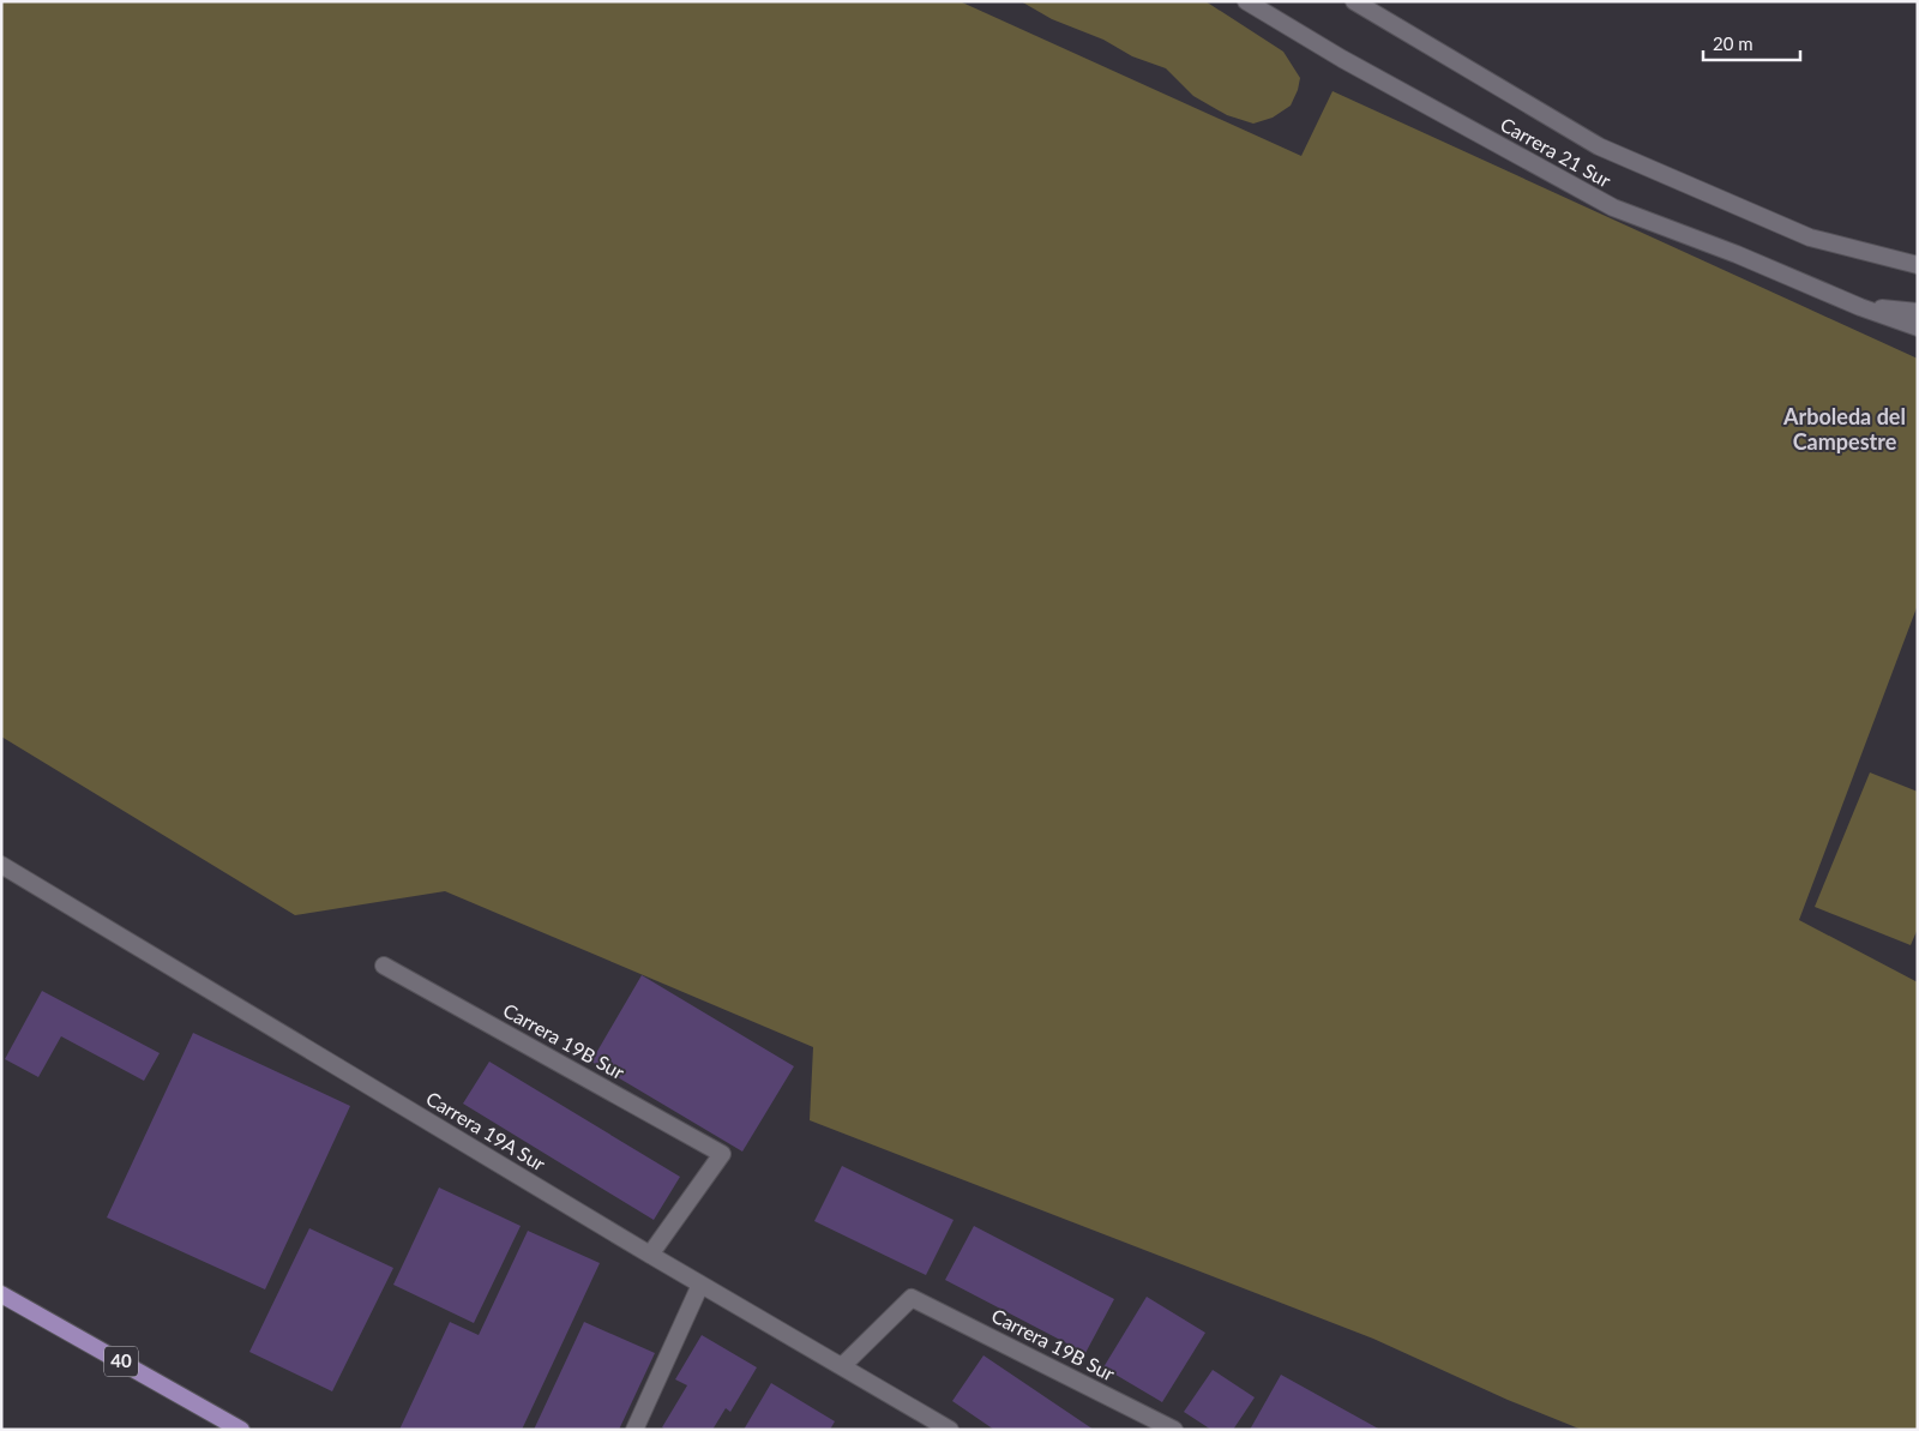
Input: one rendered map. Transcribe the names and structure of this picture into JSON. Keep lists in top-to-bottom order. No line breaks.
{"streets":{"main road":["40"],"street":["Carrera 21 Sur","Carrera 19B Sur","Carrera 19A Sur"]},"crossings":[["Carrera 19B Sur","Carrera 19A Sur"]],"districts":["Arboleda del Campestre"],"scale_bar":"20 m"}
